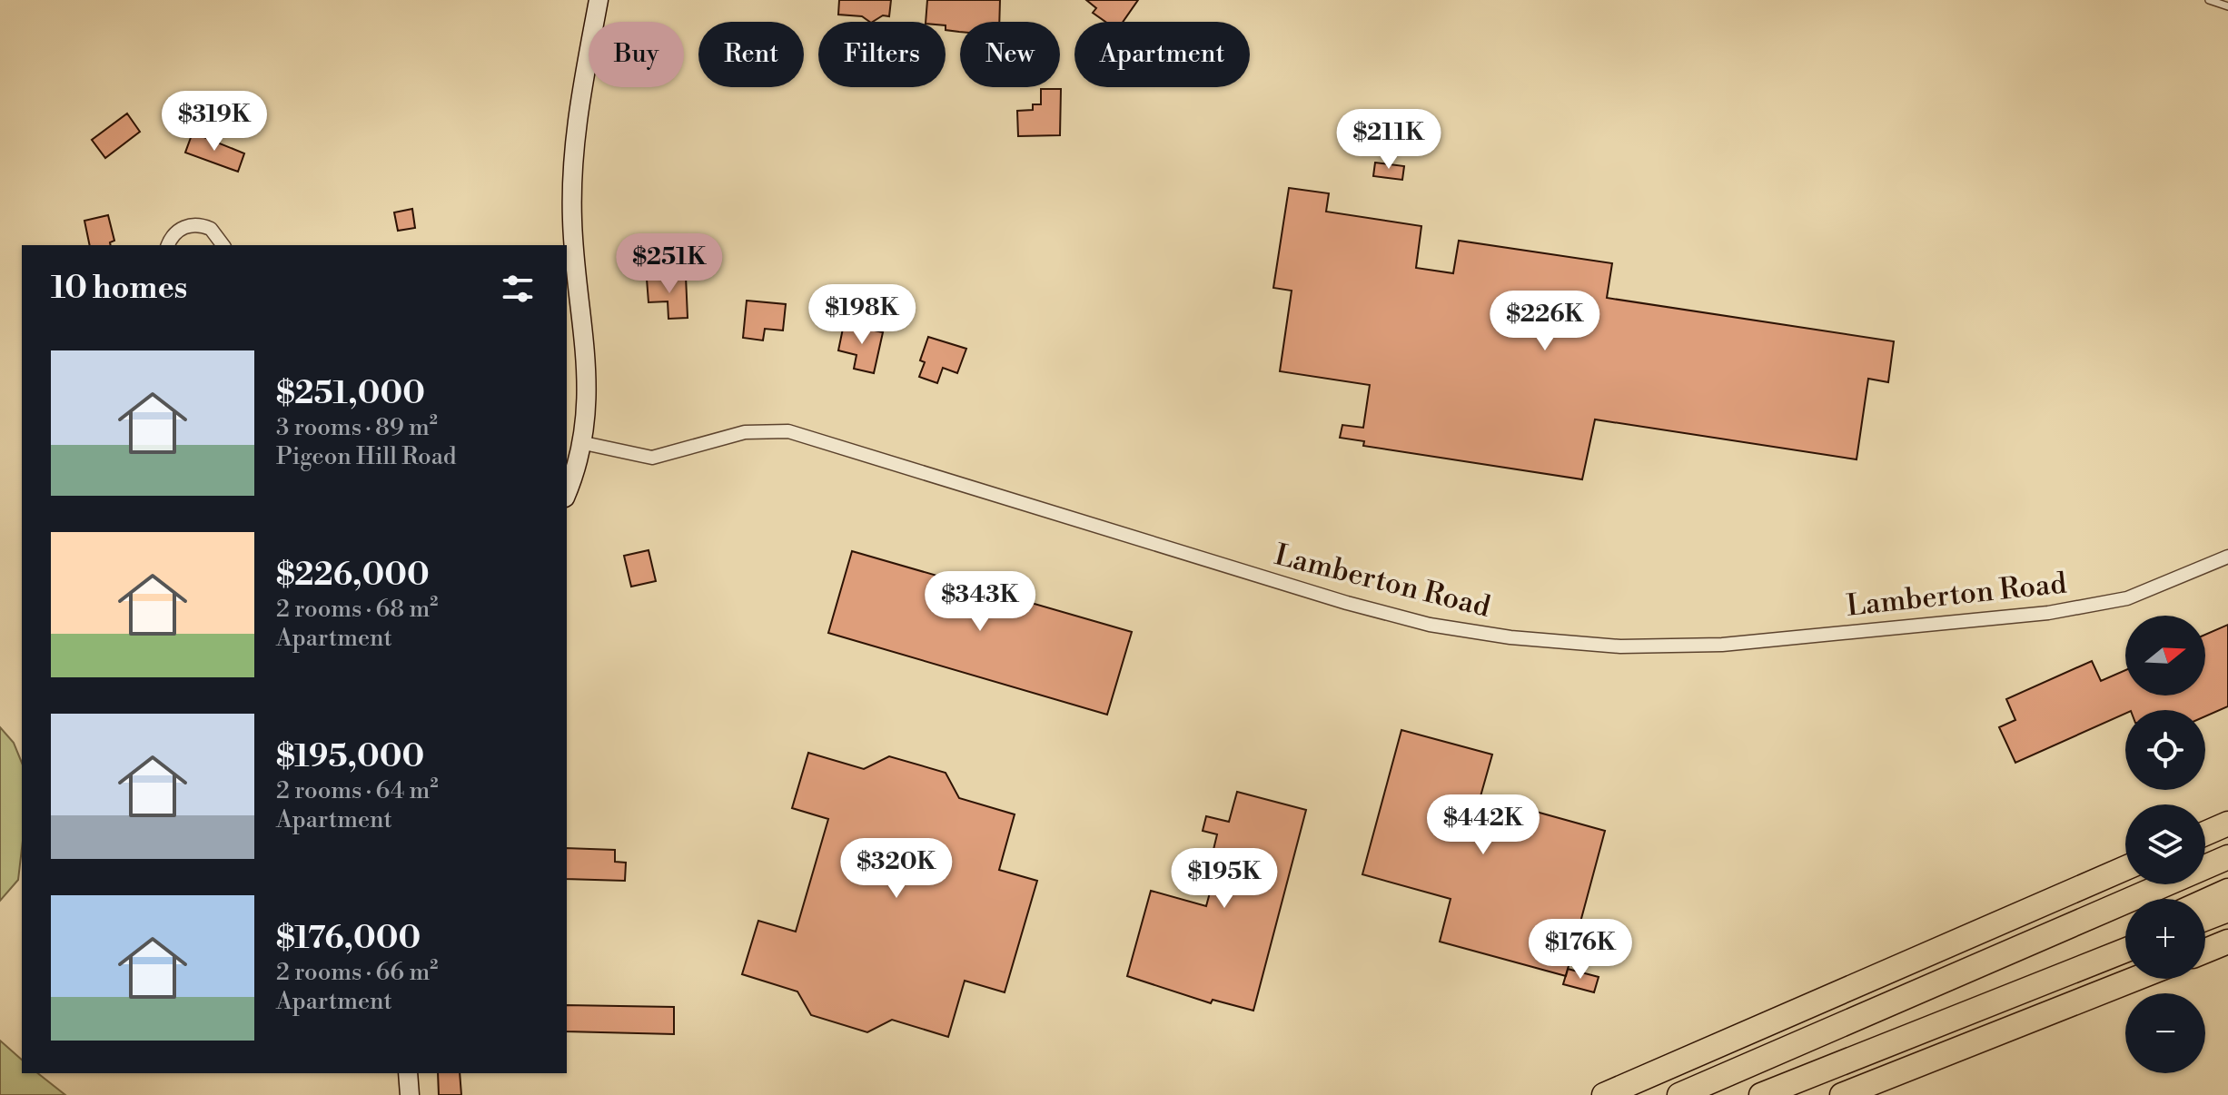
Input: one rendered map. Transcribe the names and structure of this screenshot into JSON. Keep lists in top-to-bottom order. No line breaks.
{"streets":{"street":["Lamberton Road"]},"north":"right","page":{"chip":["Buy","Rent","Filters","New","Apartment"],"price":["$319K","$211K","$251K","$198K","$226K","$343K","$442K","$320K","$195K","$176K"],"heading":"10 homes","list":[{"name":"$251,000","note":"3 rooms · 89 m² · Pigeon Hill Road"},{"name":"$226,000","note":"2 rooms · 68 m² · Apartment"},{"name":"$195,000","note":"2 rooms · 64 m² · Apartment"},{"name":"$176,000","note":"2 rooms · 66 m² · Apartment"}],"map_buttons":["+","−"]}}
